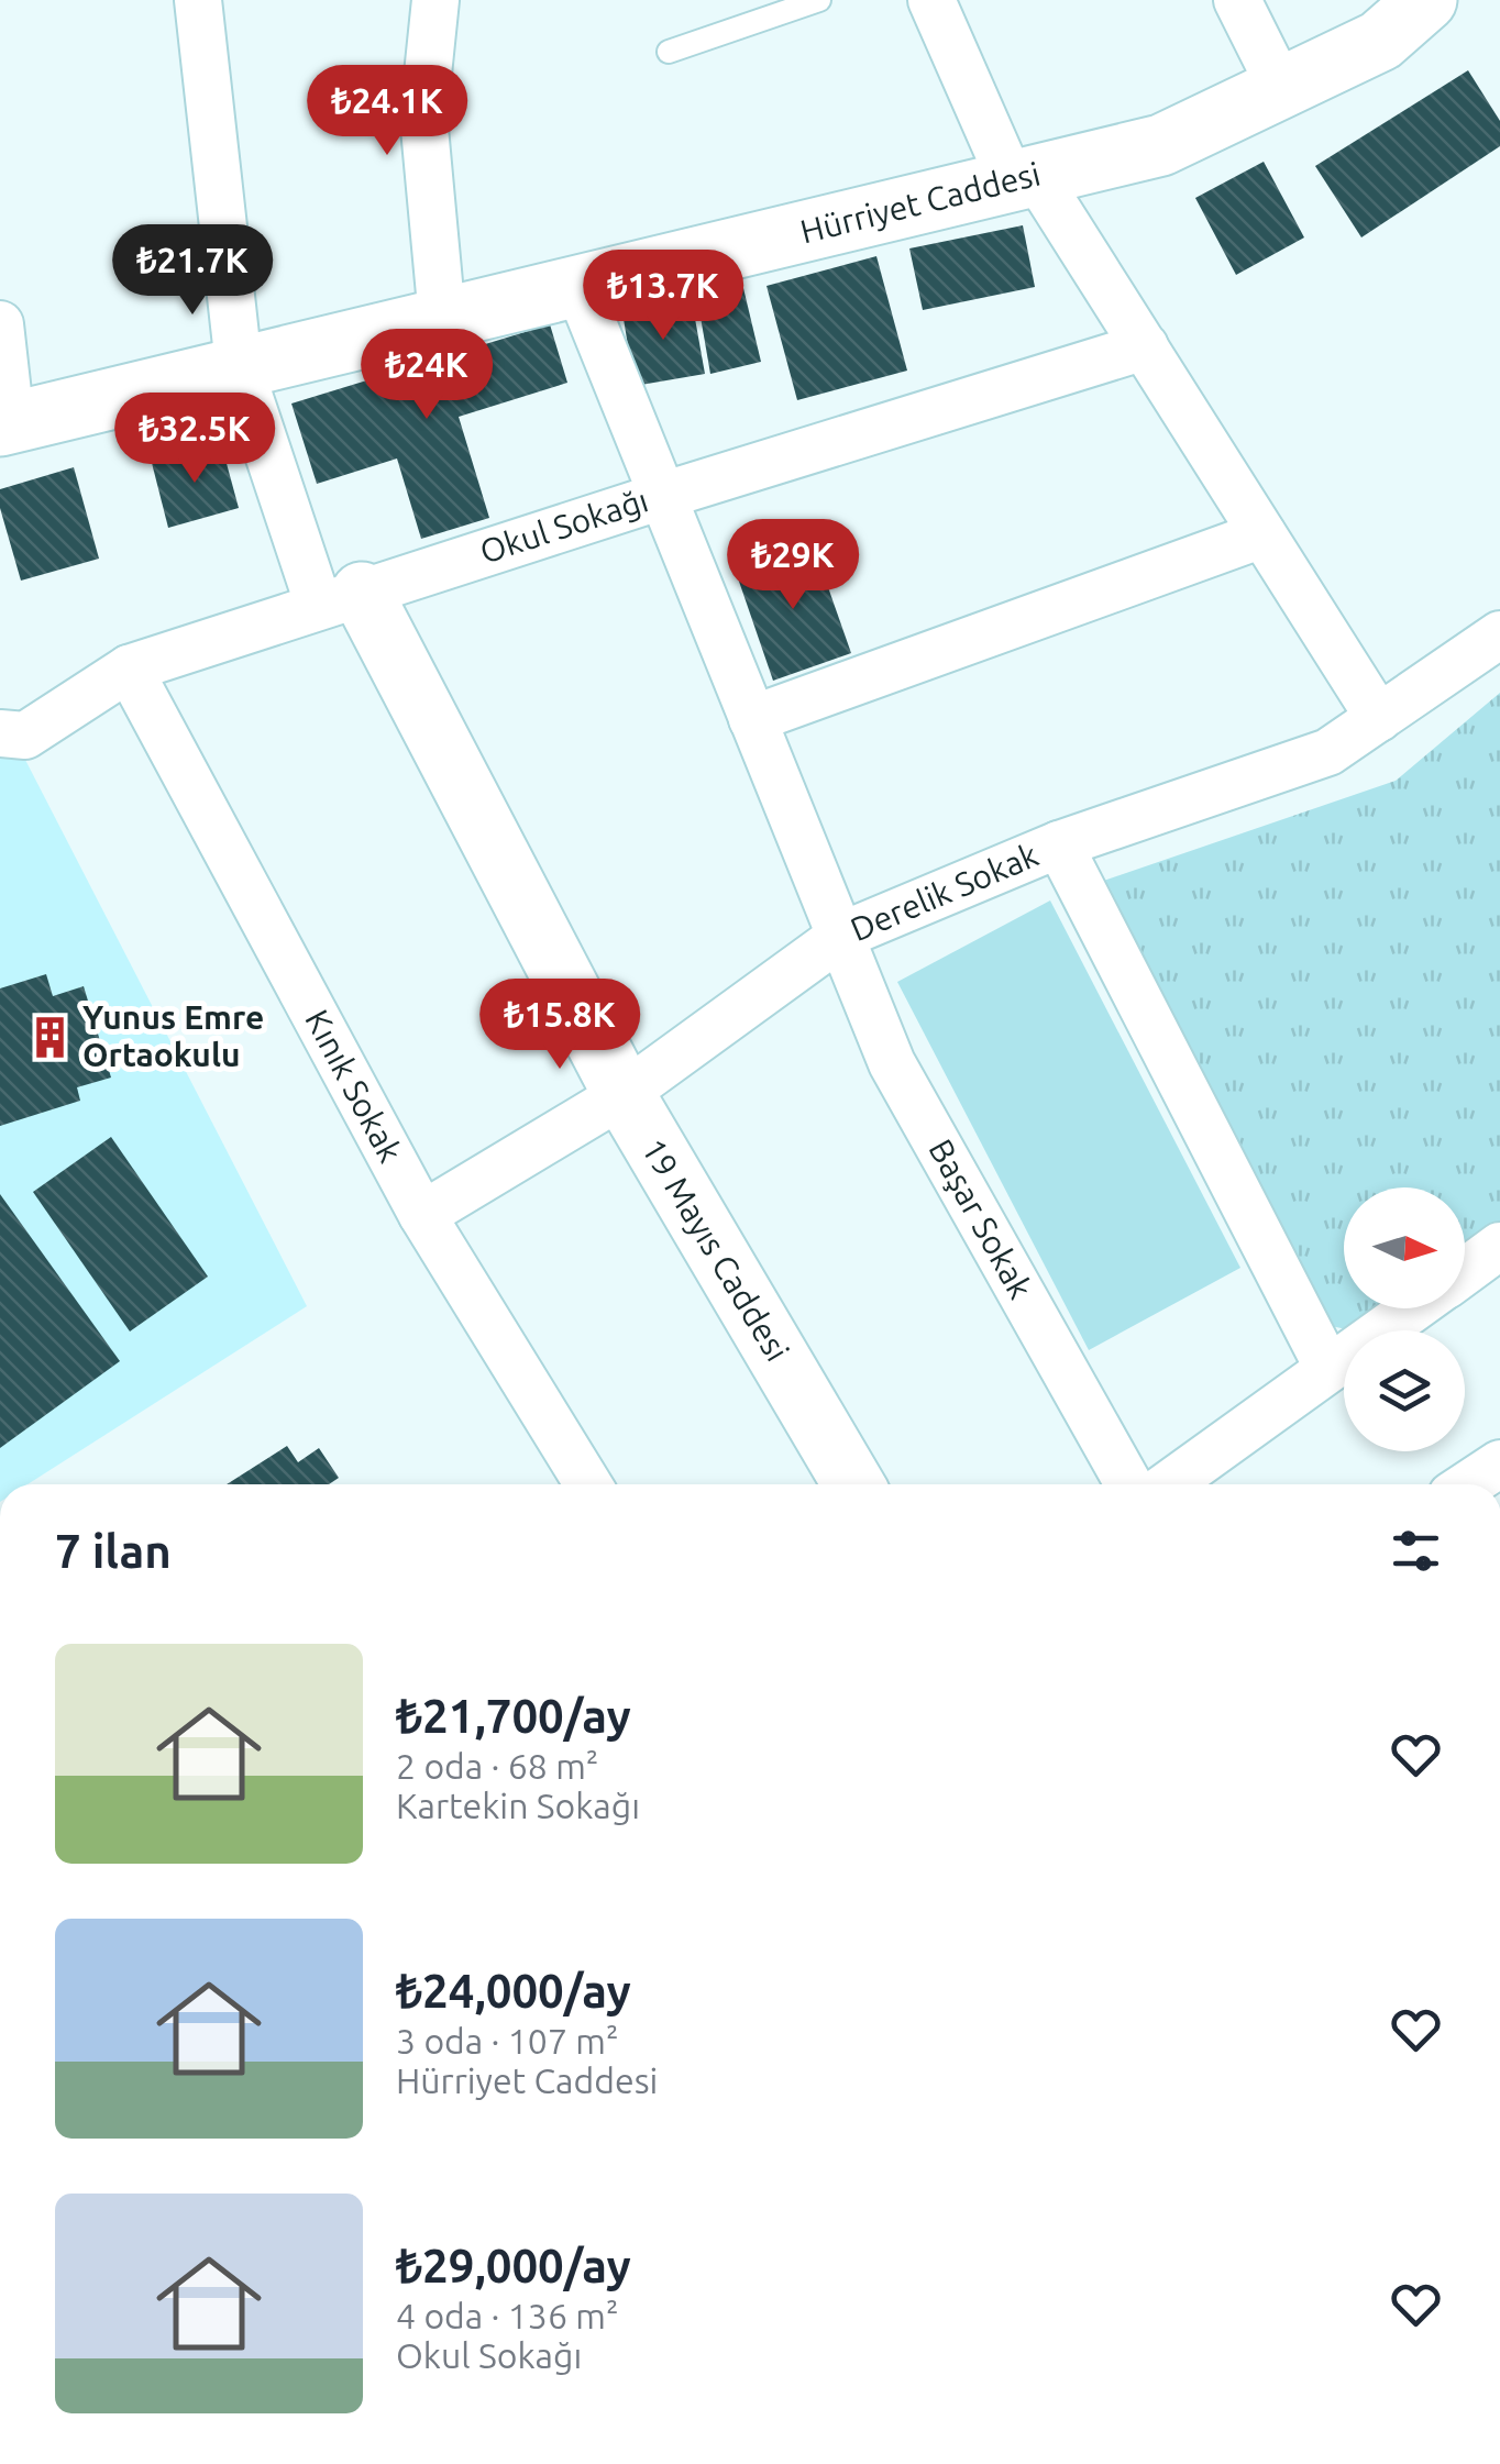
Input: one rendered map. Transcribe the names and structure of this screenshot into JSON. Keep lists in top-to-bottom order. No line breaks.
{"streets":{"street":["Hürriyet Caddesi","Okul Sokağı","Derelik Sokak","Kınık Sokak","Başar Sokak","19 Mayıs Caddesi"]},"crossings":[["Hürriyet Caddesi","Başar Sokak"],["Okul Sokağı","Kınık Sokak"],["Okul Sokağı","Başar Sokak"],["Okul Sokağı","19 Mayıs Caddesi"],["Derelik Sokak","Kınık Sokak"],["Derelik Sokak","Başar Sokak"],["Derelik Sokak","19 Mayıs Caddesi"]],"places":{"building":["Yunus Emre Ortaokulu"]},"north":"right","page":{"price":["₺24.1K","₺21.7K","₺13.7K","₺24K","₺32.5K","₺29K","₺15.8K"],"heading":"7 ilan","list":[{"name":"₺21,700/ay","note":"2 oda · 68 m² · Kartekin Sokağı"},{"name":"₺24,000/ay","note":"3 oda · 107 m² · Hürriyet Caddesi"},{"name":"₺29,000/ay","note":"4 oda · 136 m² · Okul Sokağı"}]}}
